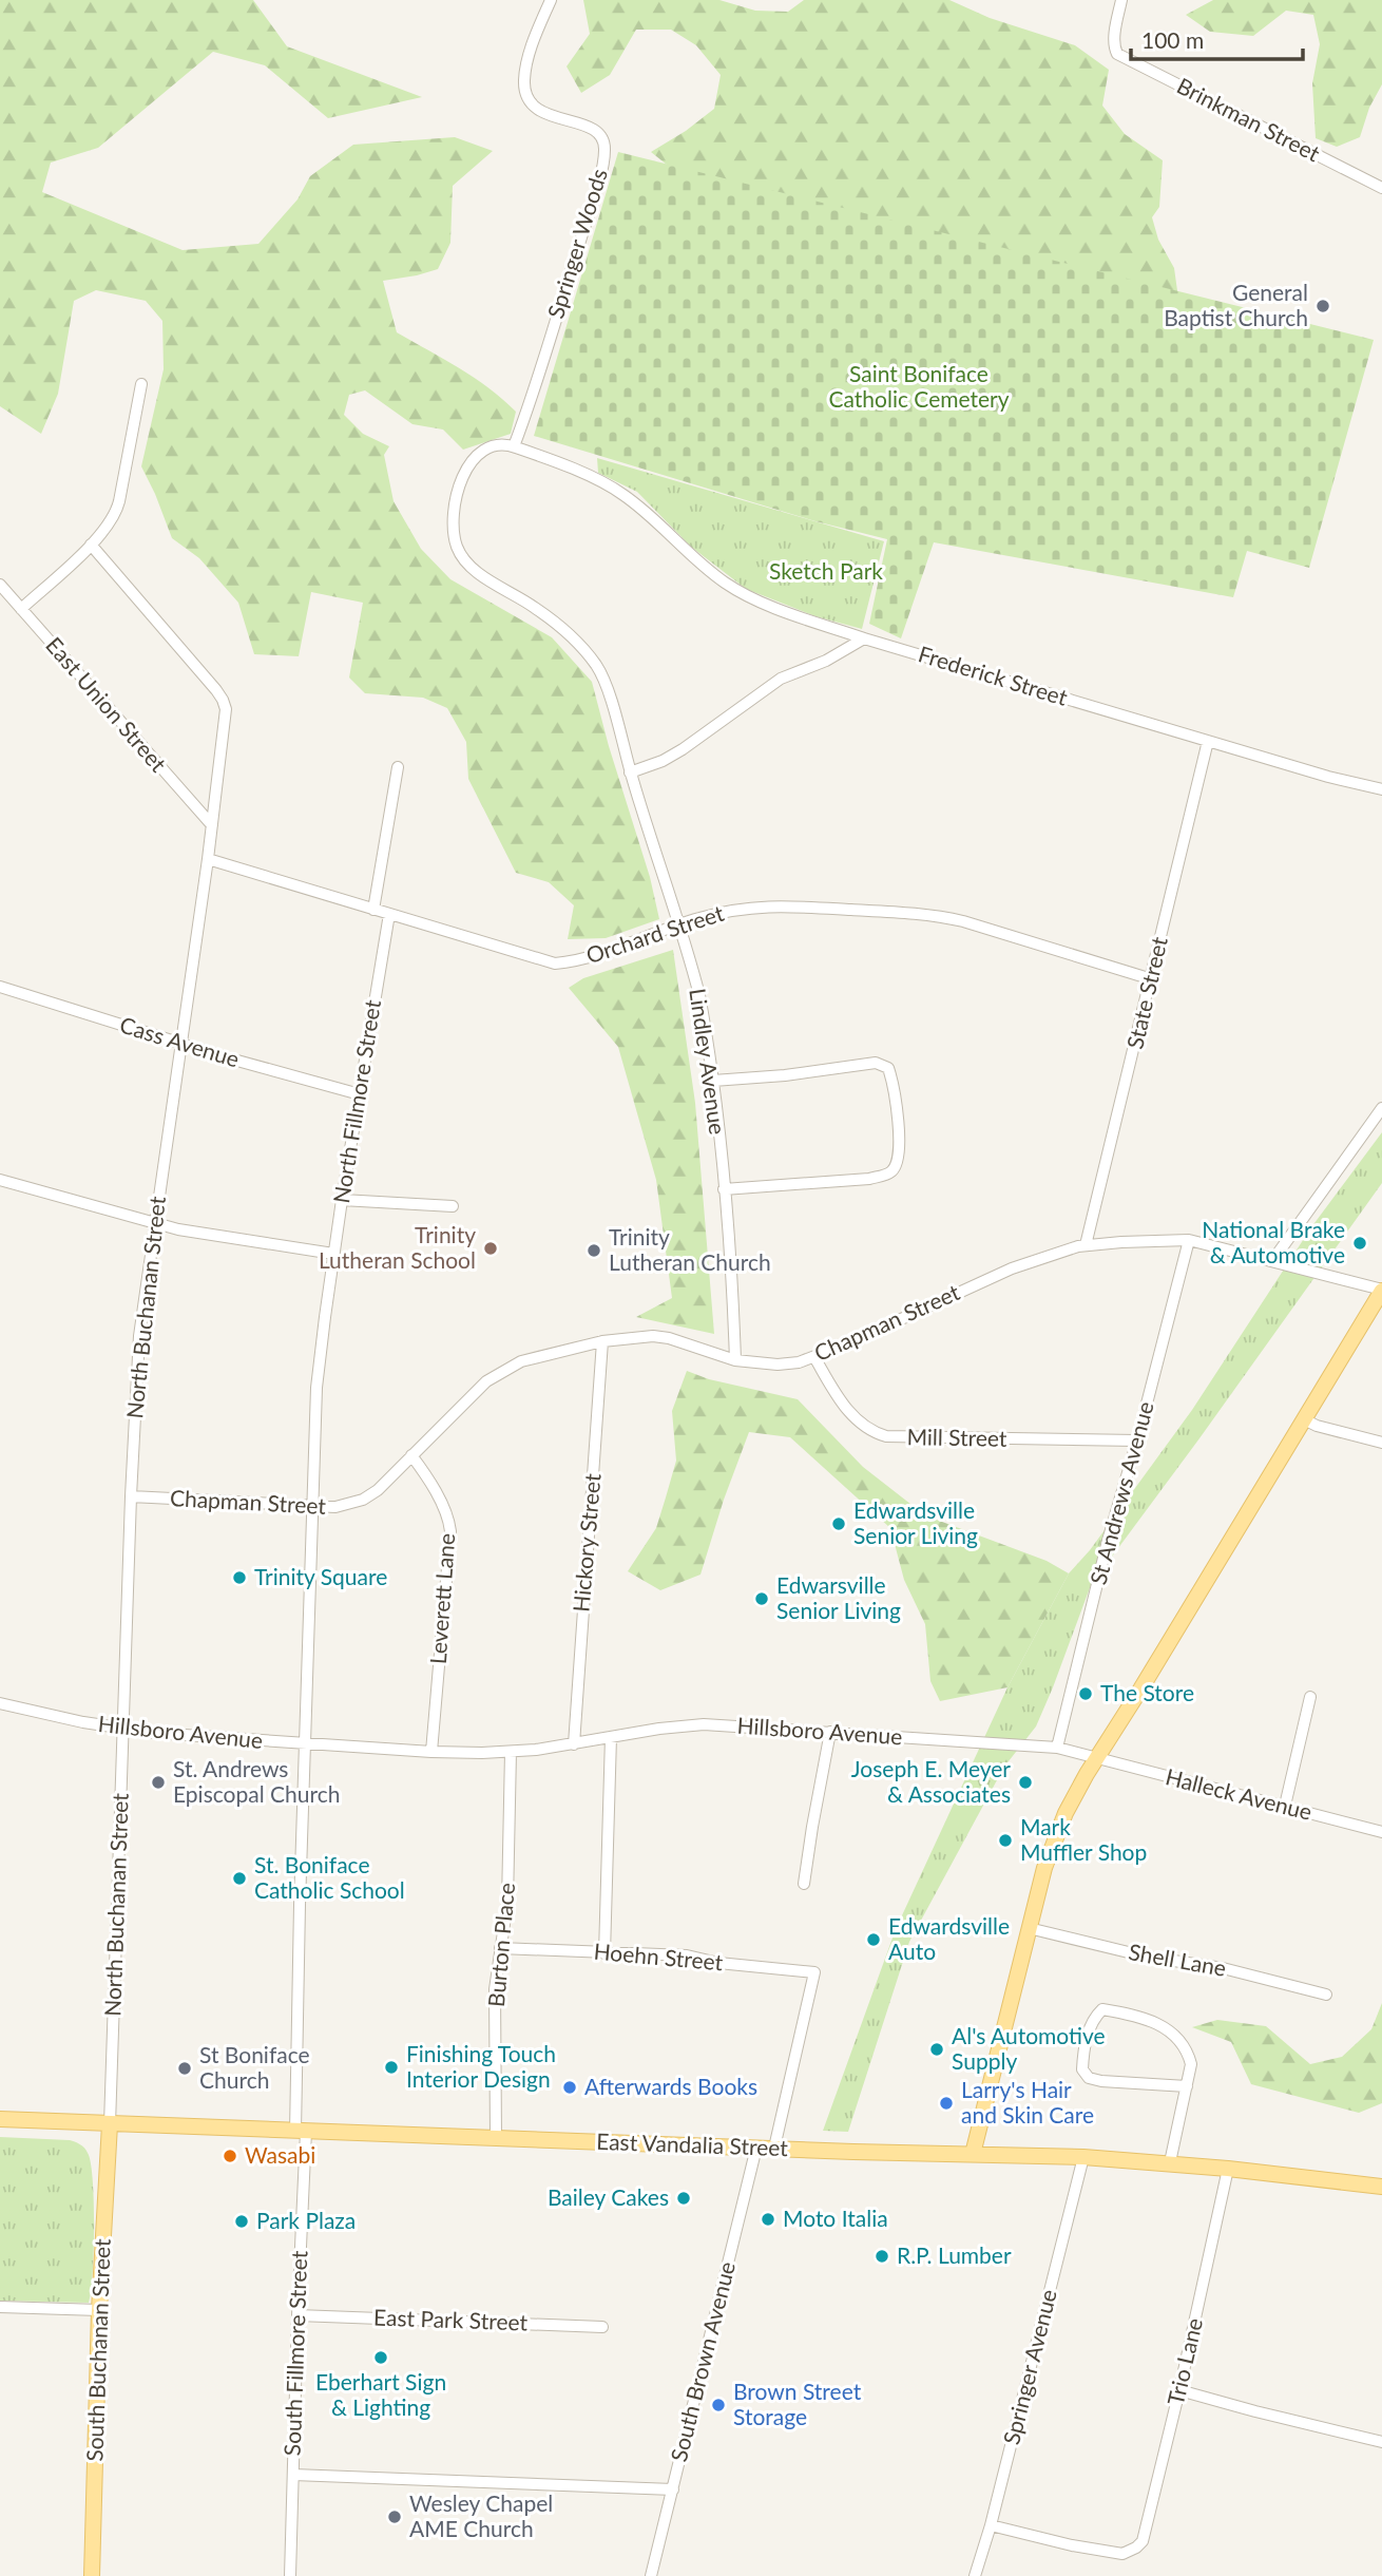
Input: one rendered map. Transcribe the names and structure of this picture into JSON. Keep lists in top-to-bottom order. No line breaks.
{"streets":{"main road":["East Vandalia Street","South Buchanan Street"],"street":["Brinkman Street","Springer Woods","Frederick Street","East Union Street","Orchard Street","State Street","Cass Avenue","Lindley Avenue","North Fillmore Street","North Buchanan Street","Chapman Street","Mill Street","St Andrews Avenue","Hickory Street","Leverett Lane","Hillsboro Avenue","Halleck Avenue","Burton Place","Hoehn Street","Shell Lane","East Park Street","South Fillmore Street","South Brown Avenue","Trio Lane","Springer Avenue"]},"crossings":[["Frederick Street","State Street"],["East Union Street","North Buchanan Street"],["Orchard Street","State Street"],["Orchard Street","Lindley Avenue"],["Orchard Street","North Fillmore Street"],["Orchard Street","North Buchanan Street"],["State Street","Chapman Street"],["Cass Avenue","North Fillmore Street"],["Cass Avenue","North Buchanan Street"],["Lindley Avenue","Chapman Street"],["North Fillmore Street","Chapman Street"],["North Fillmore Street","Hillsboro Avenue"],["North Fillmore Street","East Vandalia Street"],["North Fillmore Street","South Fillmore Street"],["North Buchanan Street","Chapman Street"],["North Buchanan Street","Hillsboro Avenue"],["North Buchanan Street","East Vandalia Street"],["North Buchanan Street","South Buchanan Street"],["Chapman Street","Mill Street"],["Chapman Street","St Andrews Avenue"],["Chapman Street","Hickory Street"],["Chapman Street","Leverett Lane"],["Mill Street","St Andrews Avenue"],["St Andrews Avenue","Hillsboro Avenue"],["Hickory Street","Hillsboro Avenue"],["Leverett Lane","Hillsboro Avenue"],["Hillsboro Avenue","Halleck Avenue"],["Hillsboro Avenue","Burton Place"],["Burton Place","Hoehn Street"],["Burton Place","East Vandalia Street"],["Hoehn Street","East Vandalia Street"],["East Vandalia Street","South Buchanan Street"],["East Vandalia Street","South Fillmore Street"],["East Vandalia Street","South Brown Avenue"],["East Vandalia Street","Trio Lane"],["East Vandalia Street","Springer Avenue"],["East Park Street","South Fillmore Street"],["Trio Lane","Springer Avenue"]],"parks":["Saint Boniface Catholic Cemetery","Sketch Park"],"places":["General Baptist Church","National Brake & Automotive","Trinity Lutheran School","Trinity Lutheran Church","Edwardsville Senior Living","Trinity Square","Edwarsville Senior Living","The Store","St. Andrews Episcopal Church","Joseph E. Meyer & Associates","Mark Muffler Shop","St. Boniface Catholic School","Edwardsville Auto","Al's Automotive Supply","Finishing Touch Interior Design","St Boniface Church","Afterwards Books","Larry's Hair and Skin Care","Wasabi","Bailey Cakes","Moto Italia","Park Plaza","R.P. Lumber","Eberhart Sign & Lighting","Brown Street Storage","Wesley Chapel AME Church"],"scale_bar":"100 m"}
